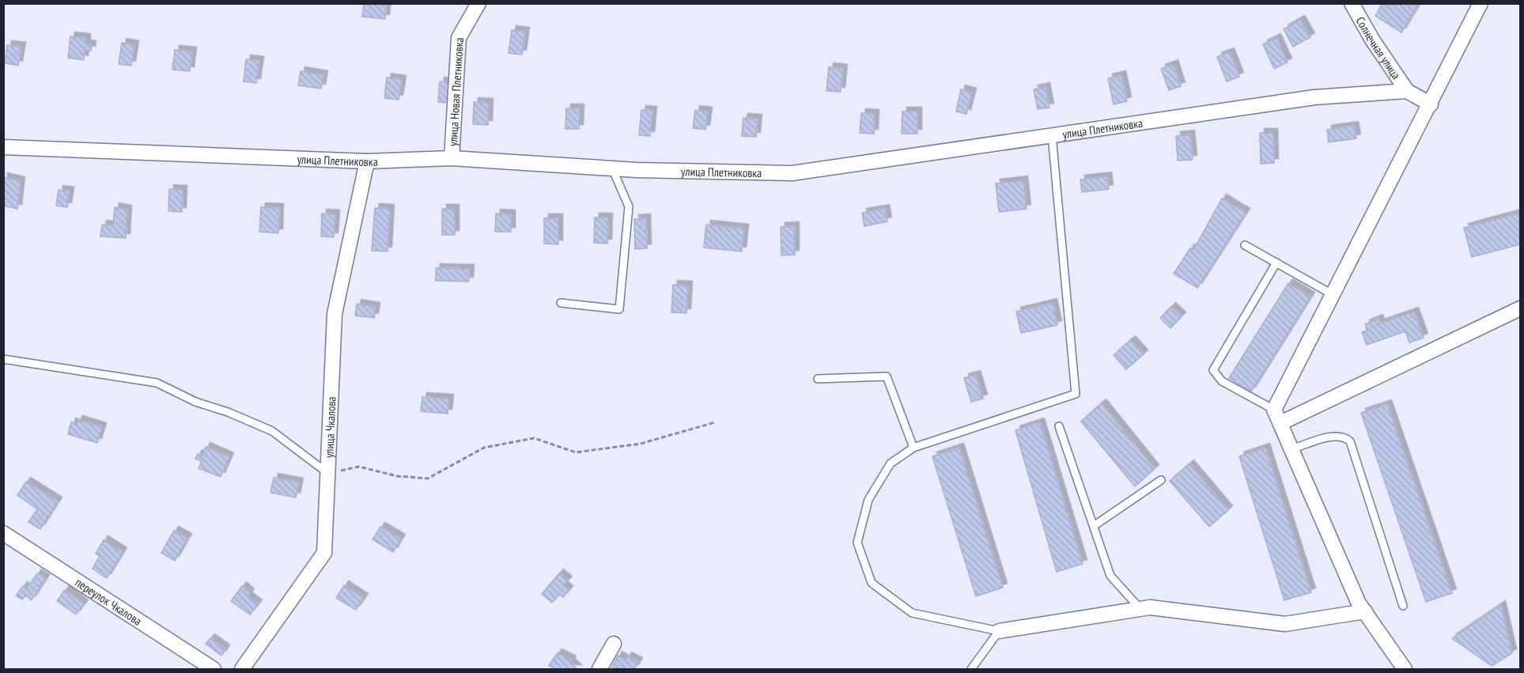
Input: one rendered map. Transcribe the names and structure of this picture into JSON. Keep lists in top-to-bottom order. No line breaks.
{"streets":{"street":["Солнечная улица","улица Новая Плетниковка","улица Плетниковка","улица Чкалова","переулок Чкалова"]},"crossings":[["Солнечная улица","улица Плетниковка"],["улица Новая Плетниковка","улица Плетниковка"],["улица Плетниковка","улица Чкалова"]]}
